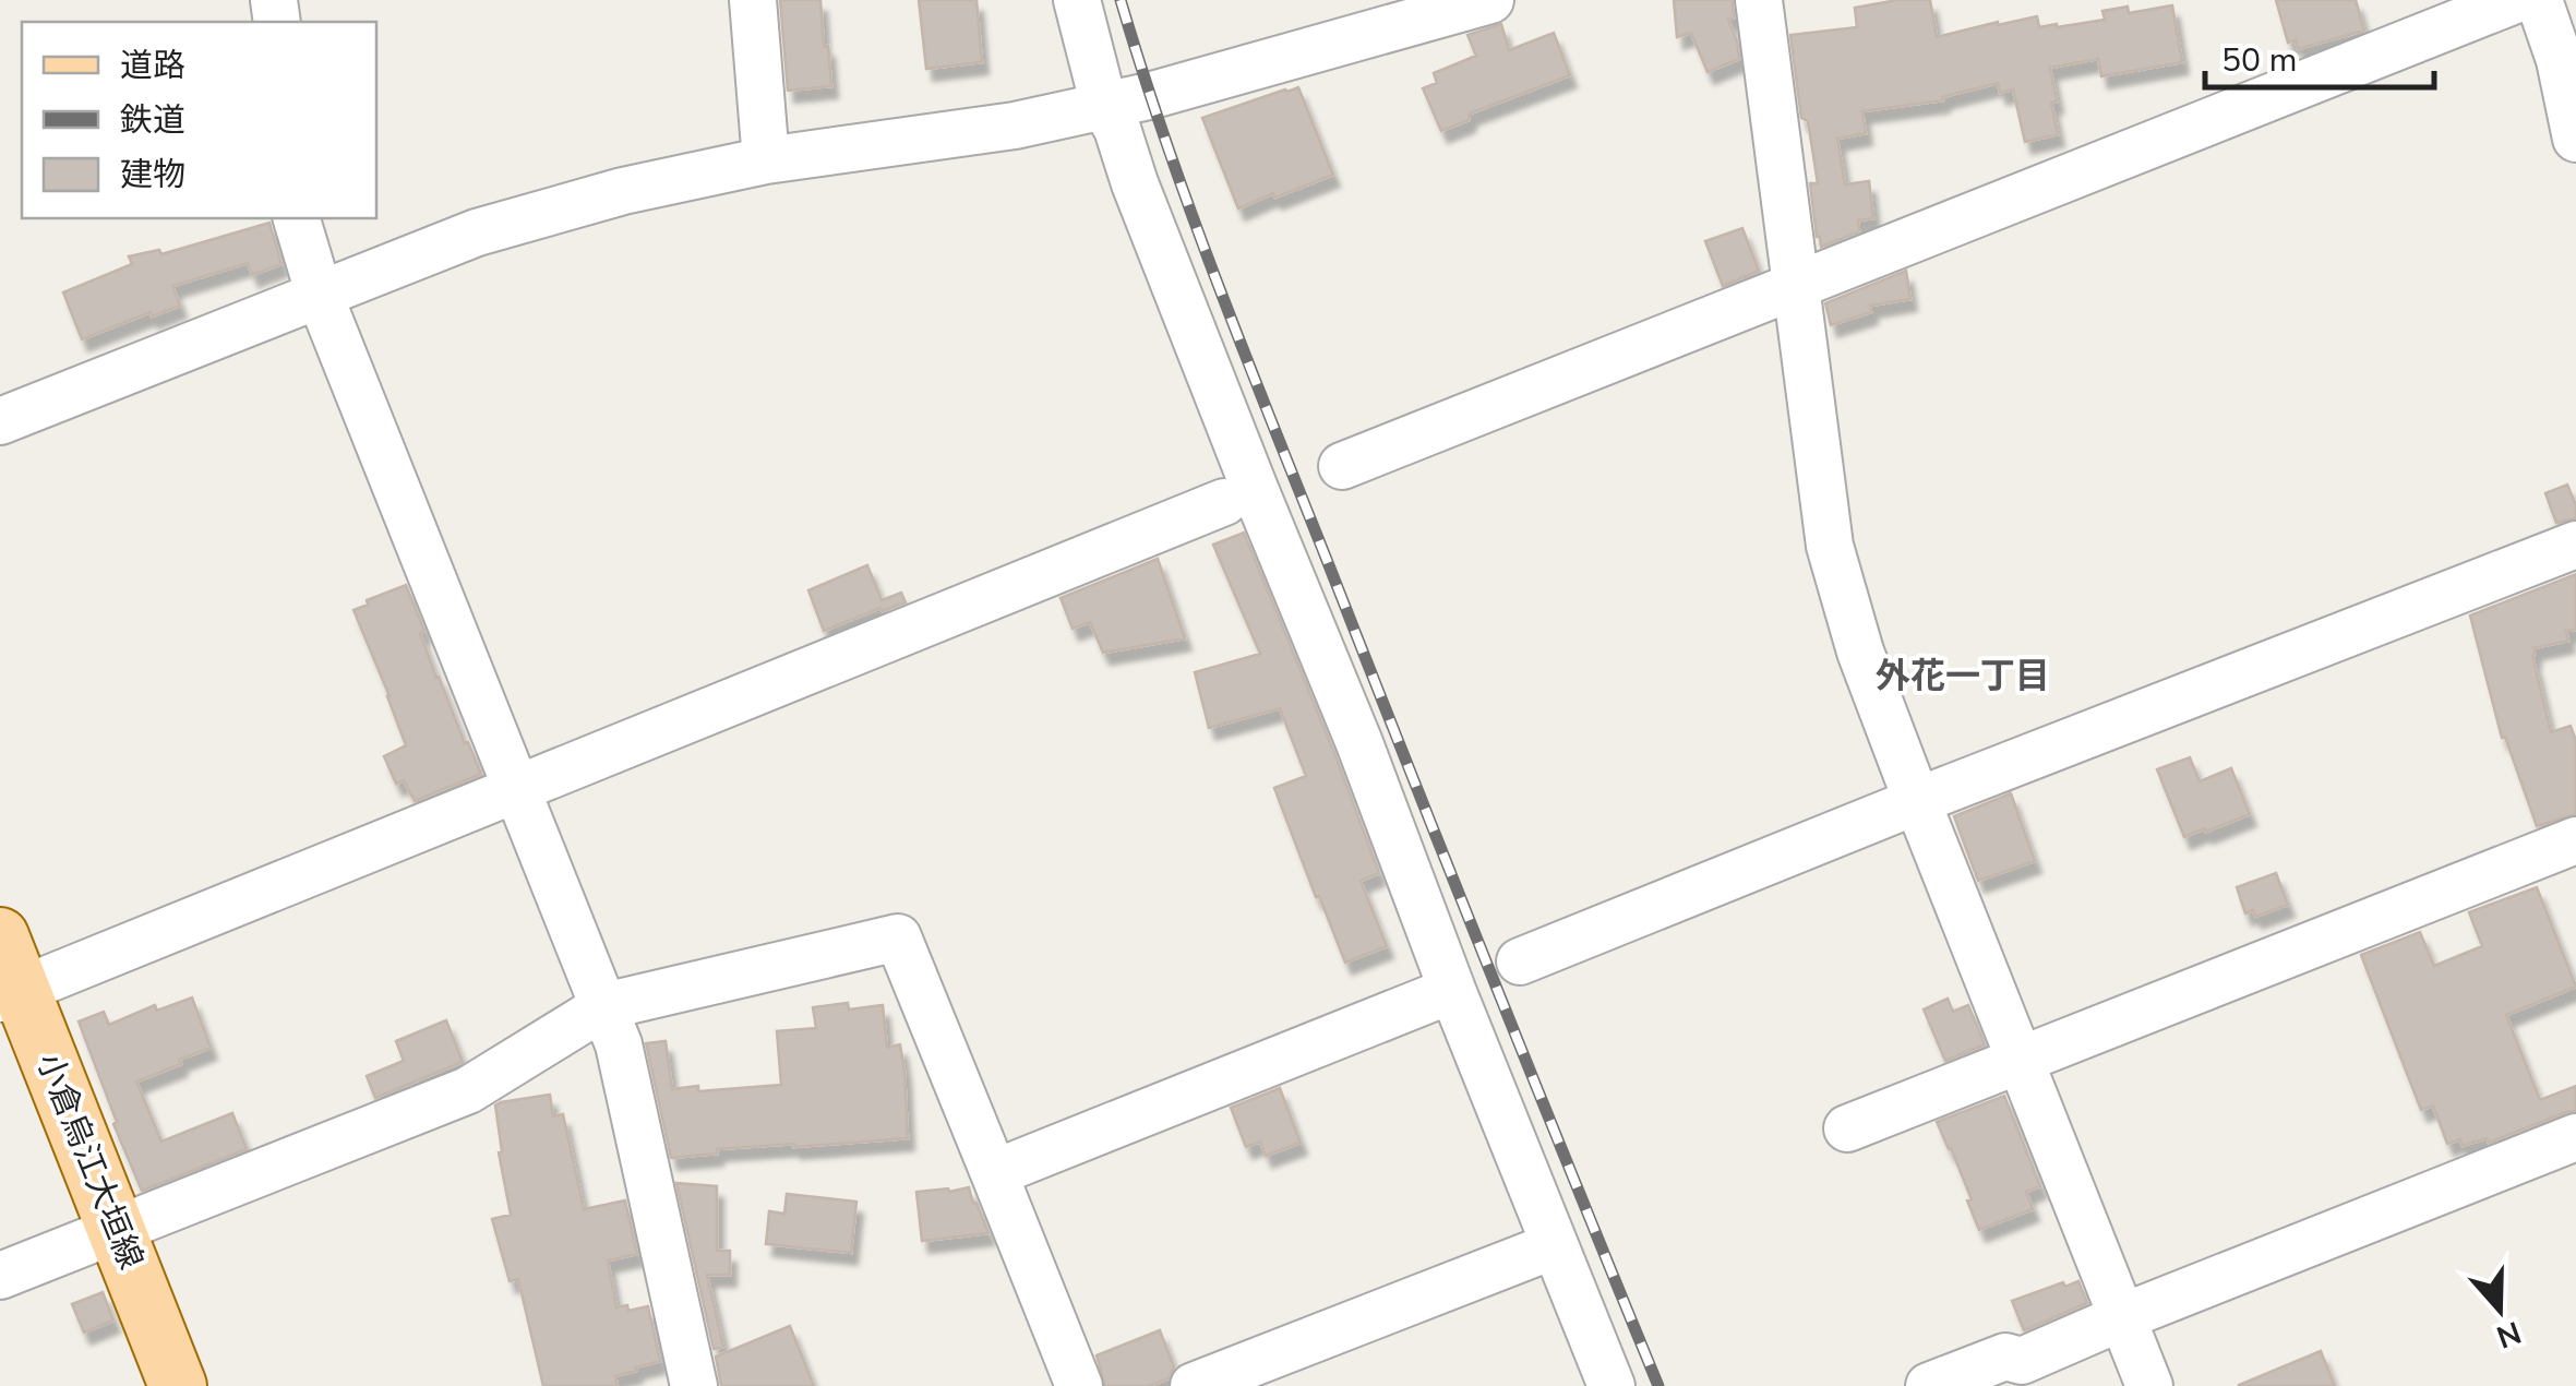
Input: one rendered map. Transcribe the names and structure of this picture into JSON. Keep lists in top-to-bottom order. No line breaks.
{"streets":{"main road":["小倉烏江大垣線"]},"districts":["外花一丁目"],"legend":["道路","鉄道","建物"],"scale_bar":"50 m","north":"bottom"}
